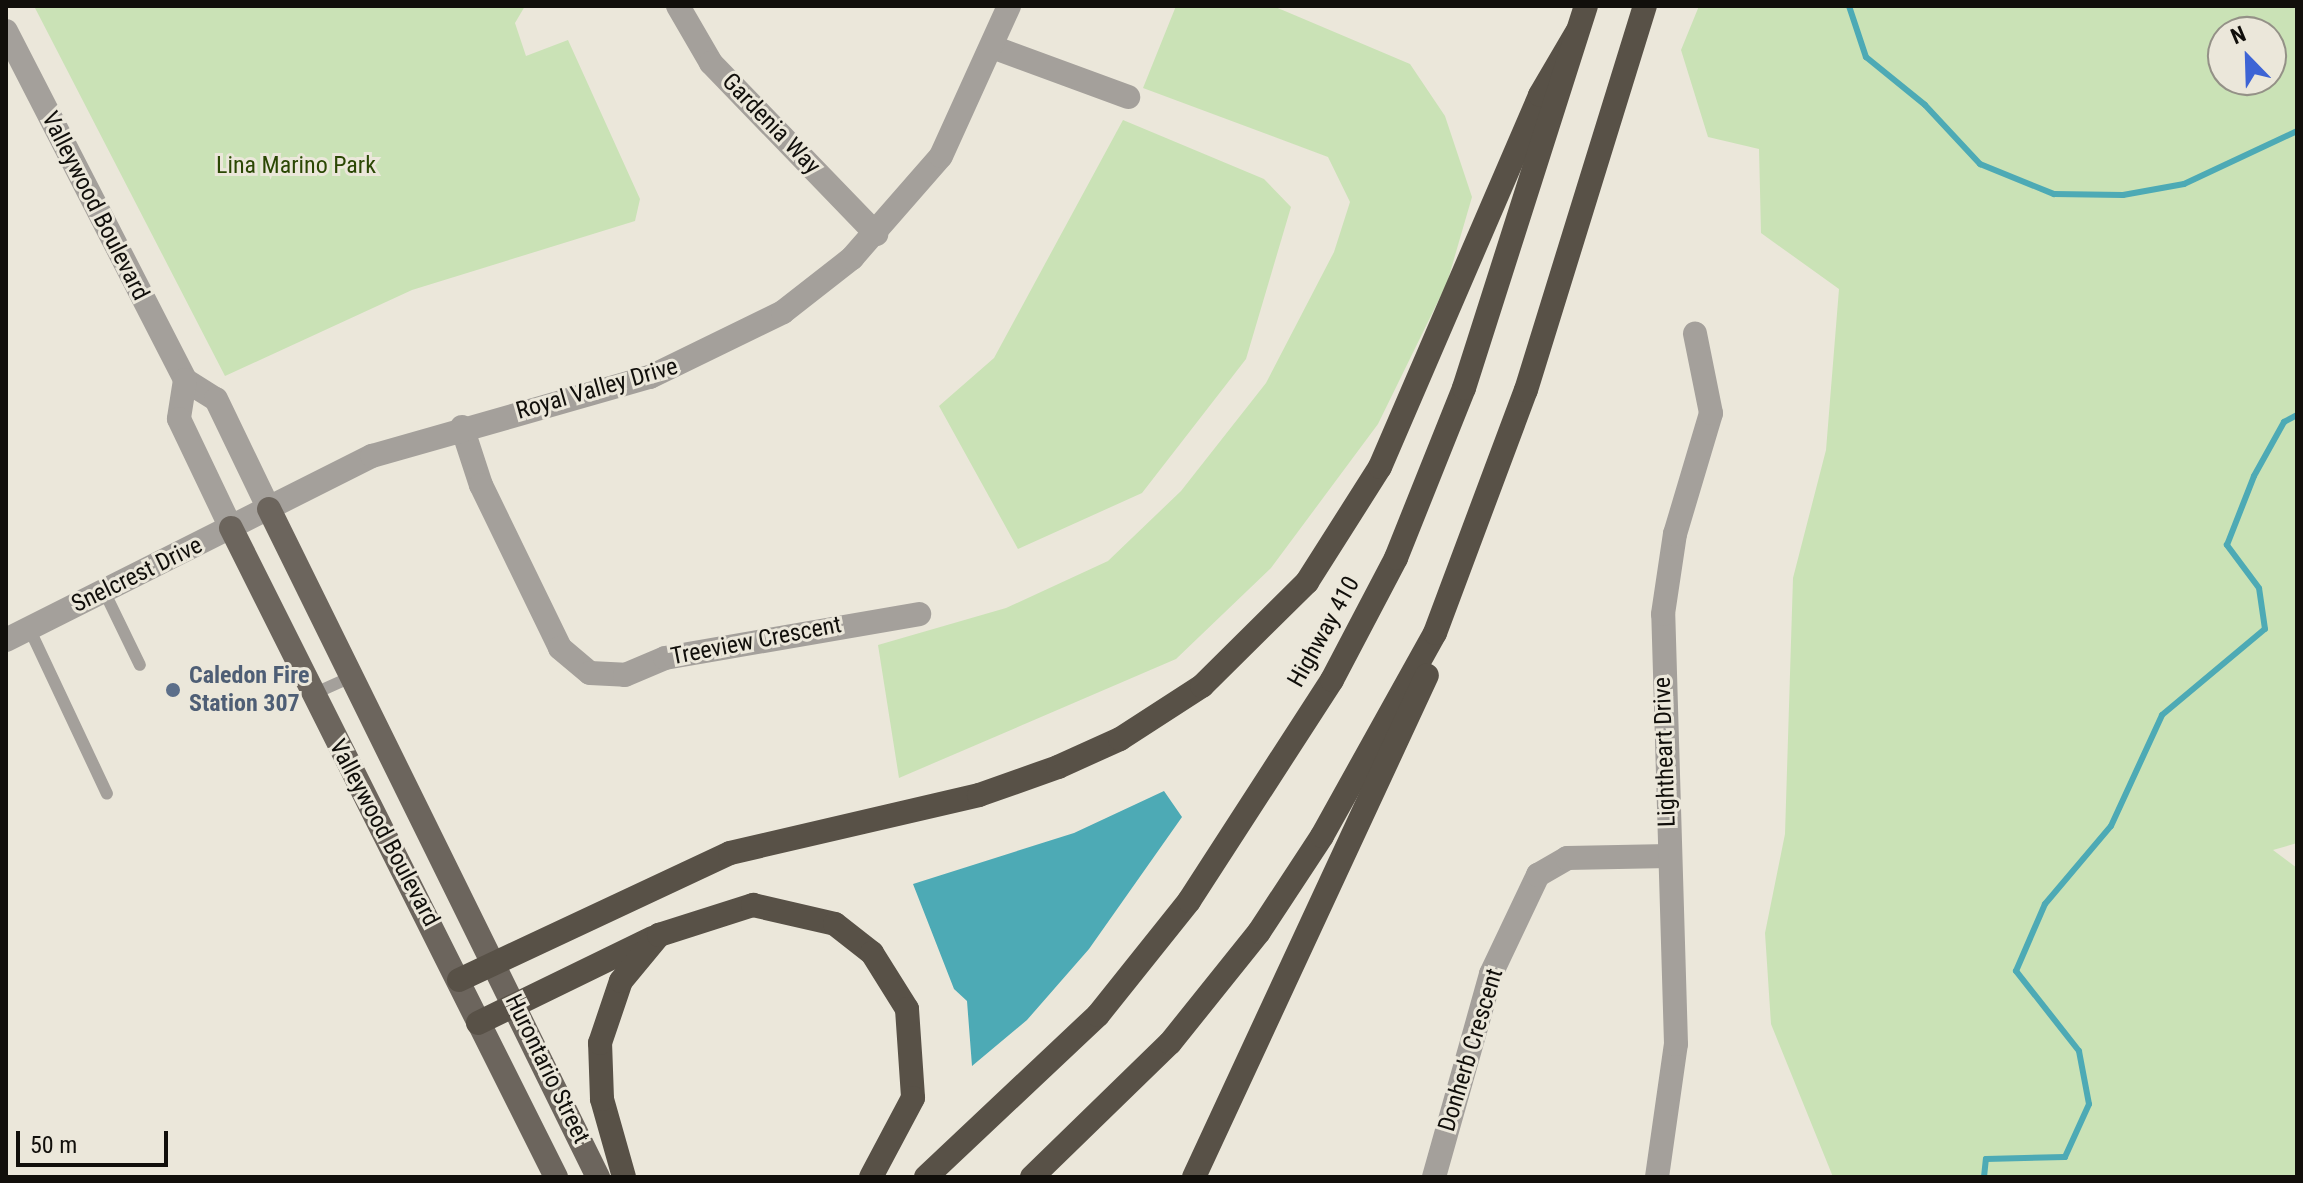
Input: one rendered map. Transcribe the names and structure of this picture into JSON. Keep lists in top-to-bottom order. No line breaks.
{"streets":{"highway":["Highway 410"],"main road":["Valleywood Boulevard","Hurontario Street"],"street":["Gardenia Way","Royal Valley Drive","Snelcrest Drive","Treeview Crescent","Lightheart Drive","Donherb Crescent"]},"crossings":[["Gardenia Way","Royal Valley Drive"],["Valleywood Boulevard","Royal Valley Drive"],["Valleywood Boulevard","Snelcrest Drive"],["Valleywood Boulevard","Hurontario Street"],["Royal Valley Drive","Snelcrest Drive"],["Royal Valley Drive","Treeview Crescent"],["Lightheart Drive","Donherb Crescent"]],"parks":["Lina Marino Park"],"places":["Caledon Fire Station 307"],"scale_bar":"50 m","north":"top left"}
